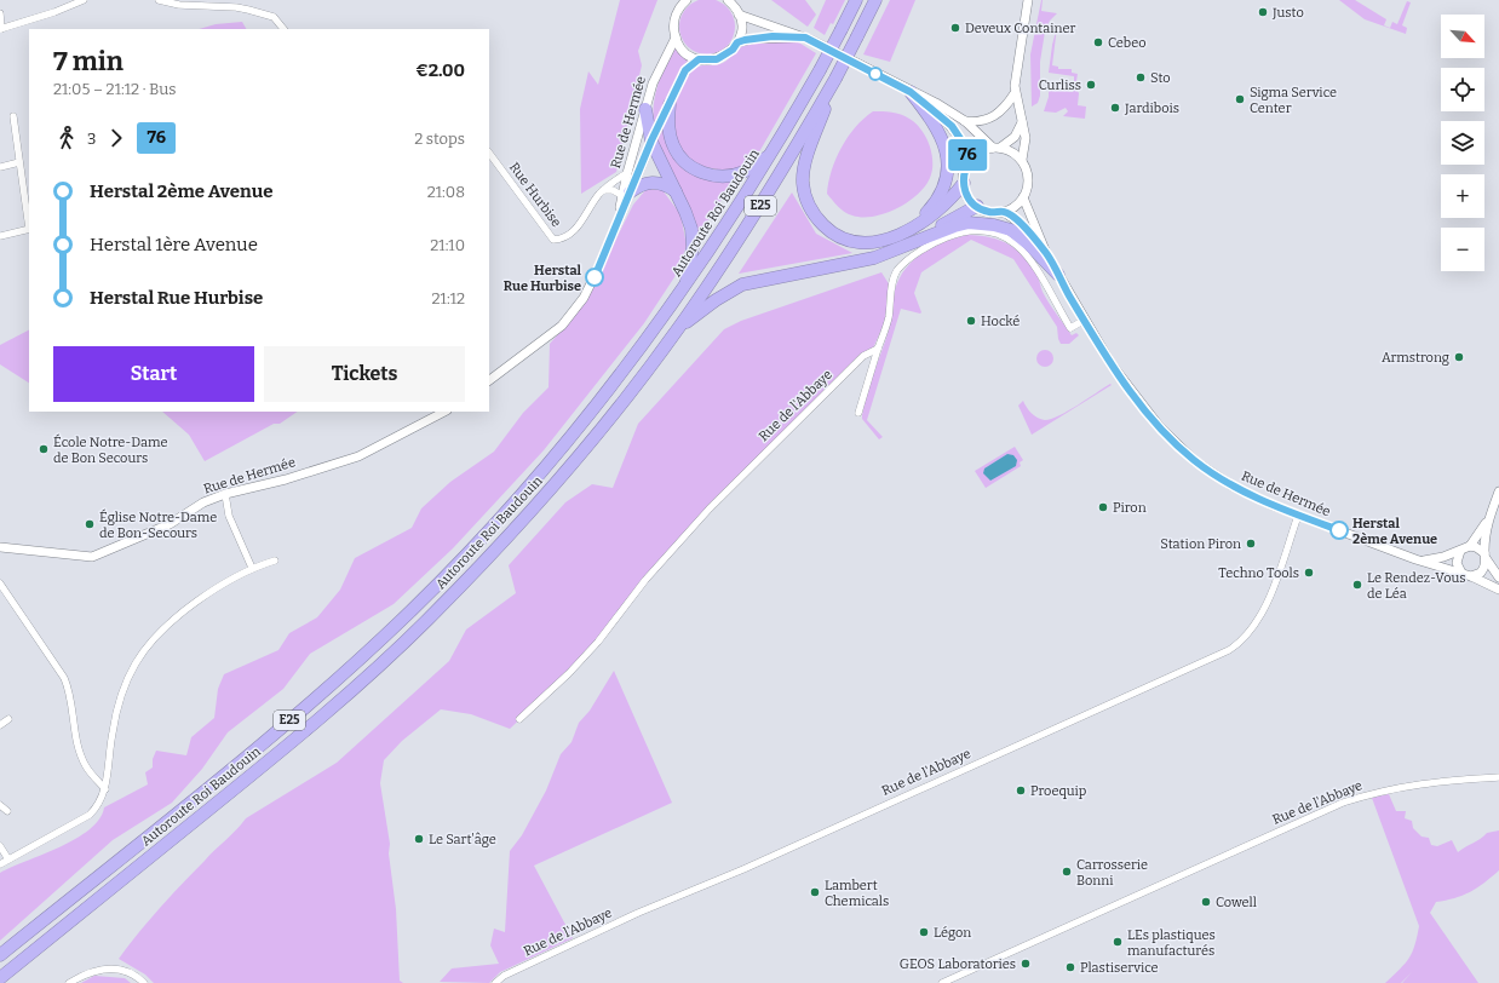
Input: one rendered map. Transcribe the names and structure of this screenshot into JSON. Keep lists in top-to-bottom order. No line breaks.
{"streets":{"highway":["E25","Autoroute Roi Baudouin"],"street":["Rue de Hermée","Rue Hurbise","Rue de l'Abbaye"]},"crossings":[["Rue de Hermée","Rue Hurbise"],["Rue de Hermée","Rue de l'Abbaye"]],"places":["Justo","Deveux Container","Cebeo","Sto","Curliss","Sigma Service Center","Jardibois","Herstal Rue Hurbise","Hocké","Armstrong","École Notre-Dame de Bon Secours","Piron","Église Notre-Dame de Bon-Secours","Herstal 2ème Avenue","Station Piron","Techno Tools","Le Rendez-Vous de Léa","Proequip","Le Sart'âge","Carrosserie Bonni","Lambert Chemicals","Cowell","Légon","LEs plastiques manufacturés","GEOS Laboratories","Plastiservice"],"lines":["bus line 76"],"north":"bottom right","page":{"on_map":"76","map_buttons":["+","−"],"heading":["7 min","21:05 – 21:12 · Bus","€2.00"],"legs":["3","76","2 stops"],"list":[{"name":"Herstal 2ème Avenue","value":"21:08"},{"name":"Herstal 1ère Avenue","value":"21:10"},{"name":"Herstal Rue Hurbise","value":"21:12"}],"buttons":["Start","Tickets"]}}
